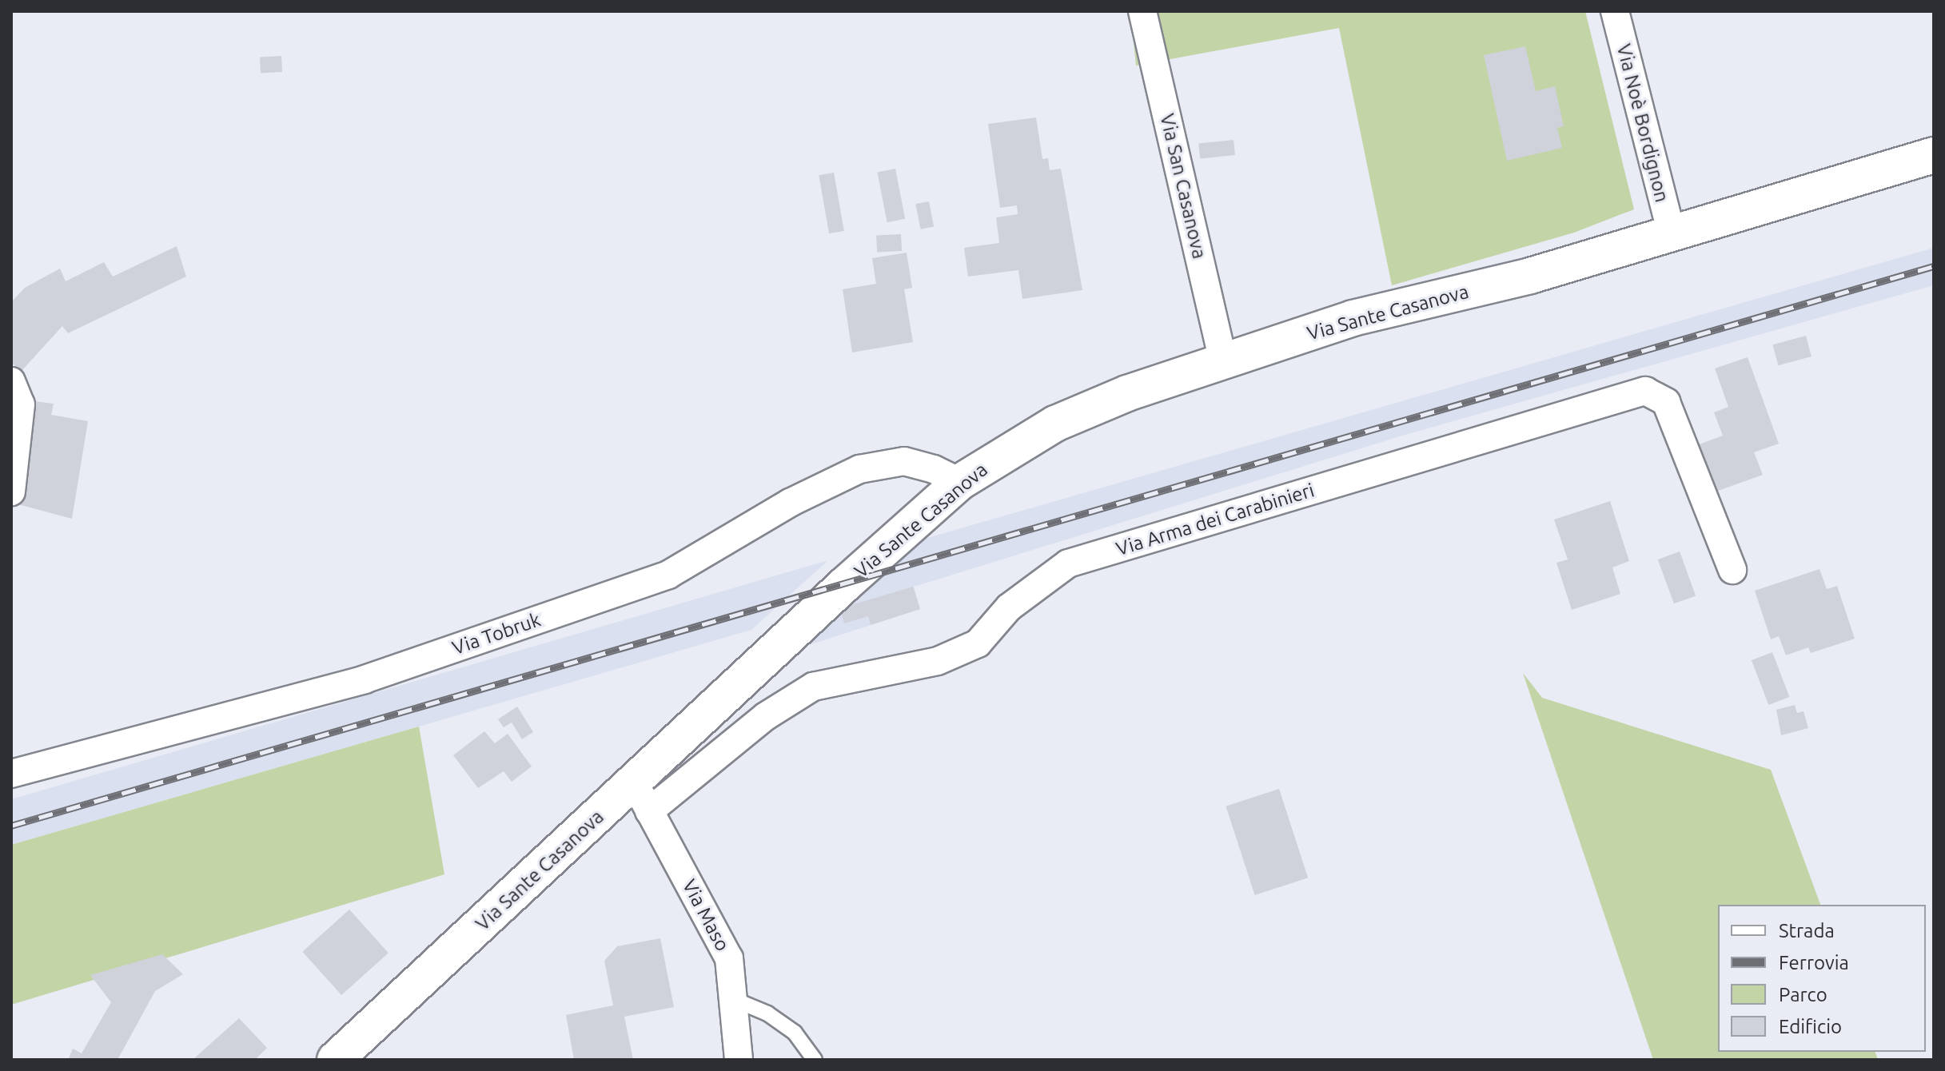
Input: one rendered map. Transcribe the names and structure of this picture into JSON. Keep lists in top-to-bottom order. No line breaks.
{"streets":{"main road":["Via Sante Casanova"],"street":["Via Noè Bordignon","Via San Casanova","Via Arma dei Carabinieri","Via Tobruk","Via Maso"]},"crossings":[["Via Noè Bordignon","Via Sante Casanova"],["Via San Casanova","Via Sante Casanova"],["Via Sante Casanova","Via Arma dei Carabinieri"],["Via Sante Casanova","Via Tobruk"],["Via Sante Casanova","Via Maso"],["Via Arma dei Carabinieri","Via Maso"]],"legend":["Strada","Ferrovia","Parco","Edificio"]}
